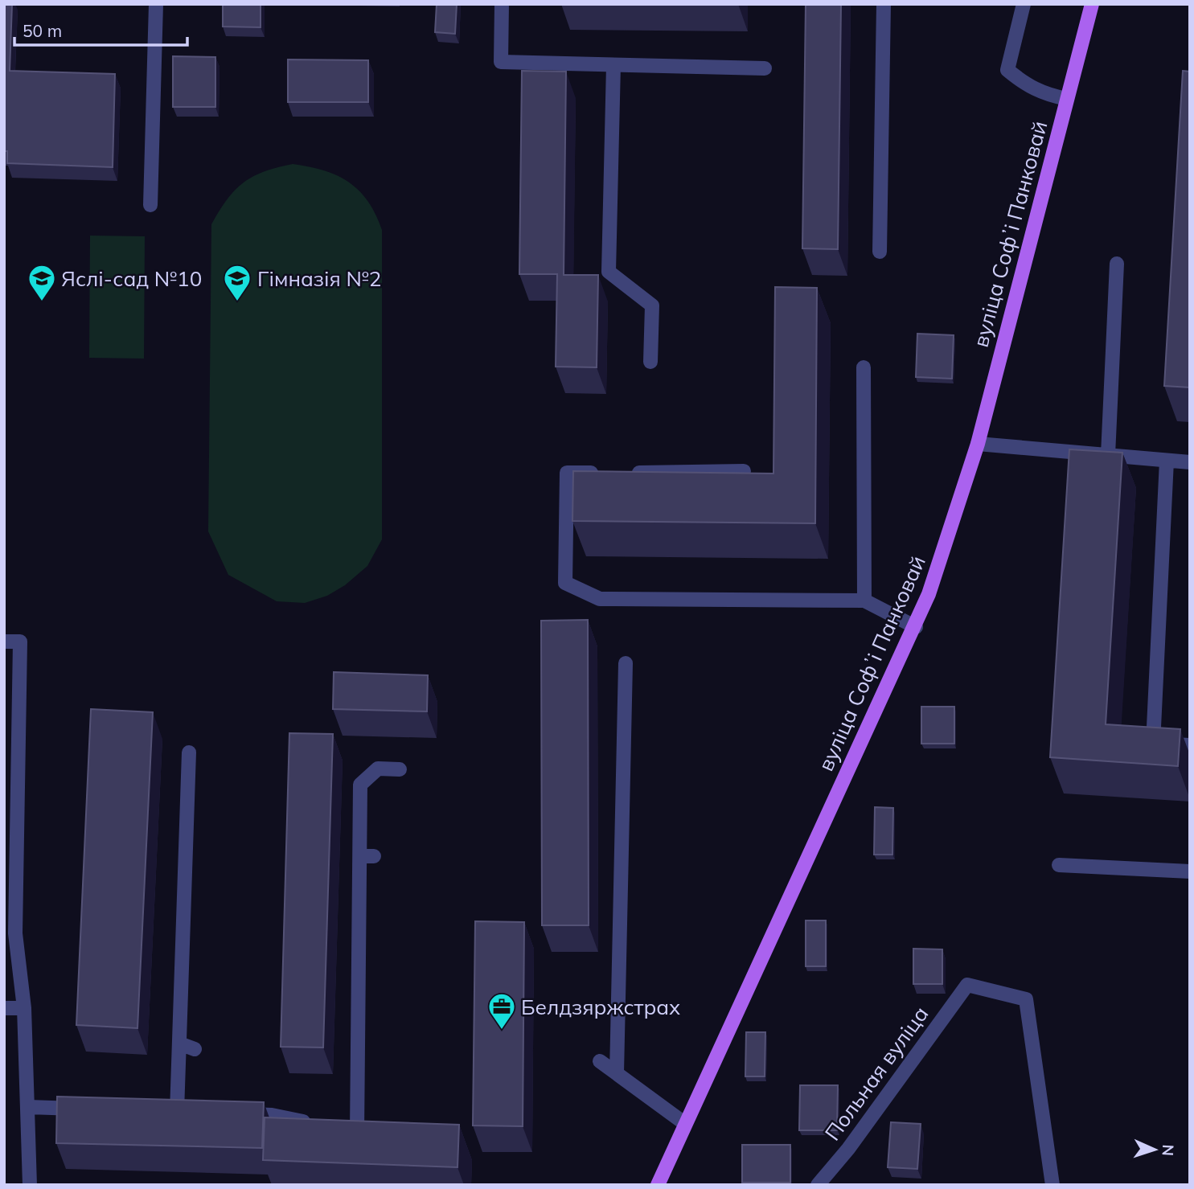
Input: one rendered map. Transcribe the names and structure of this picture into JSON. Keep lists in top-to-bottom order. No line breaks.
{"streets":{"main road":["вуліца Софʼі Панковай"],"street":["Польная вуліца"]},"places":{"school or university":["Яслі-сад №10","Гімназія №2"],"office":["Белдзяржстрах"]},"scale_bar":"50 m","north":"right"}
